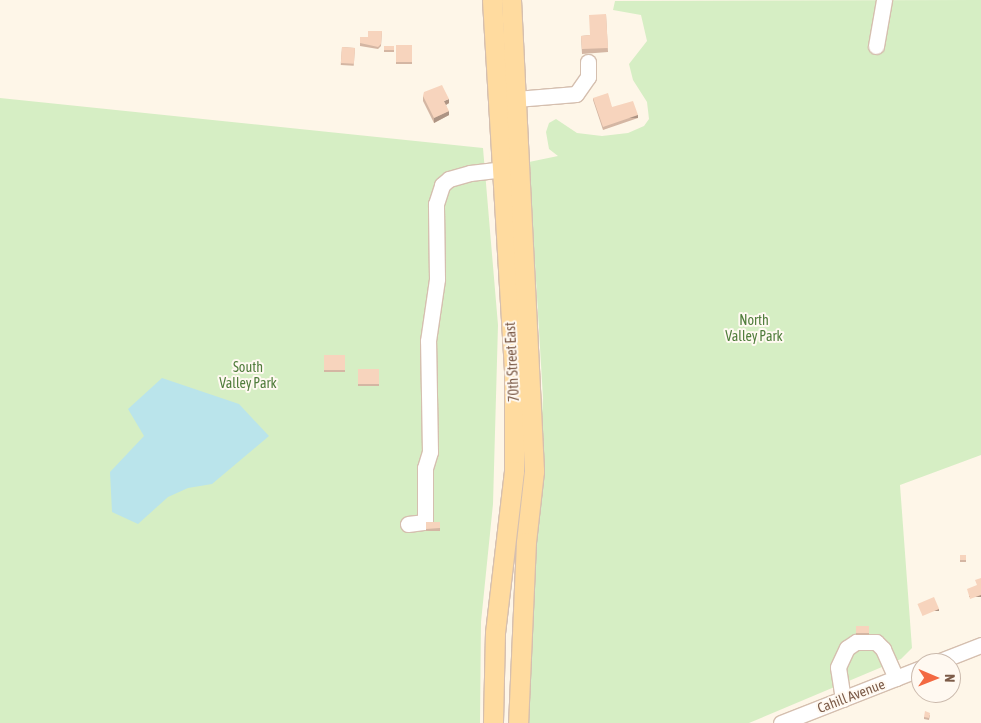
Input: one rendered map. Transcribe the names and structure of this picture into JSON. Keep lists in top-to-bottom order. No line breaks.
{"streets":{"main road":["70th Street East"],"street":["Cahill Avenue"]},"parks":["North Valley Park","South Valley Park"],"north":"right"}
